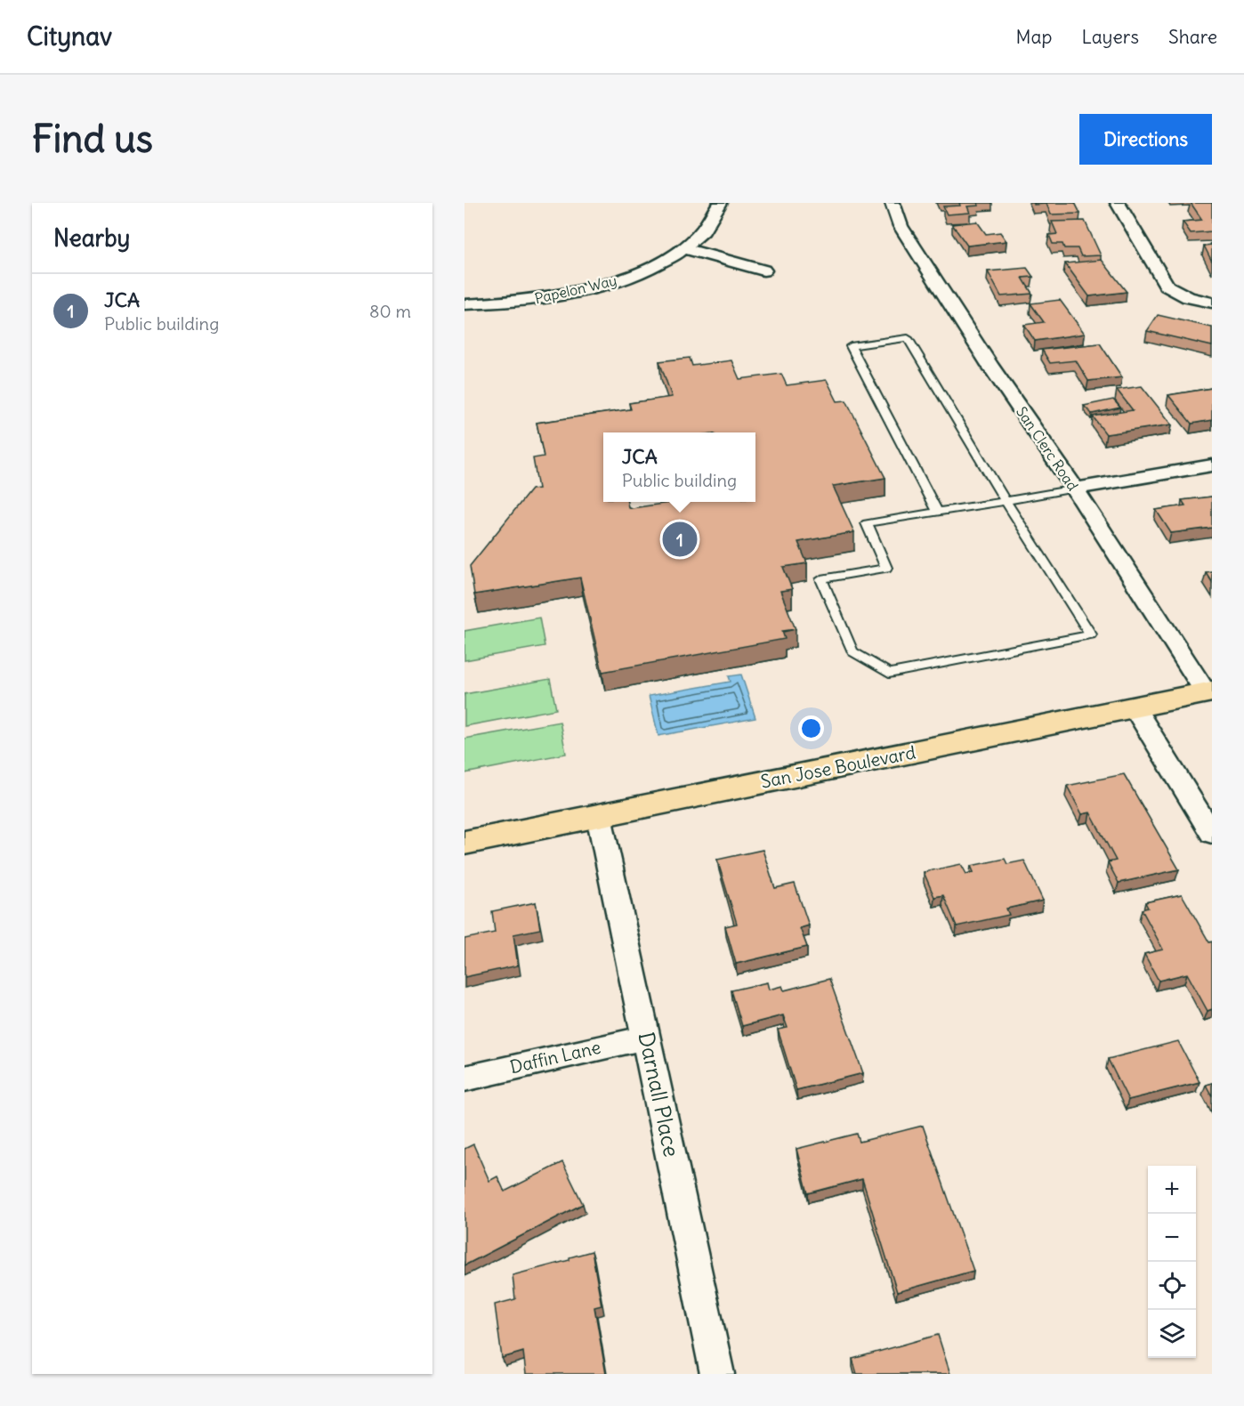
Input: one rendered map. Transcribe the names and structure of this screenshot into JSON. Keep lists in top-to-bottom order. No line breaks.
{"streets":{"main road":["San Jose Boulevard"],"street":["Papelon Way","San Clerc Road","Daffin Lane","Darnall Place"]},"crossings":[["San Clerc Road","San Jose Boulevard"],["San Jose Boulevard","Darnall Place"],["Daffin Lane","Darnall Place"]],"page":{"header":"Citynav","nav":["Map","Layers","Share"],"buttons":"Directions","title":"Find us","heading":"Nearby","list":[{"mark":"1","name":"JCA","note":"Public building","value":"80 m"}],"popup":["JCA","Public building"],"pins":"1","map_buttons":["+","−"]}}
